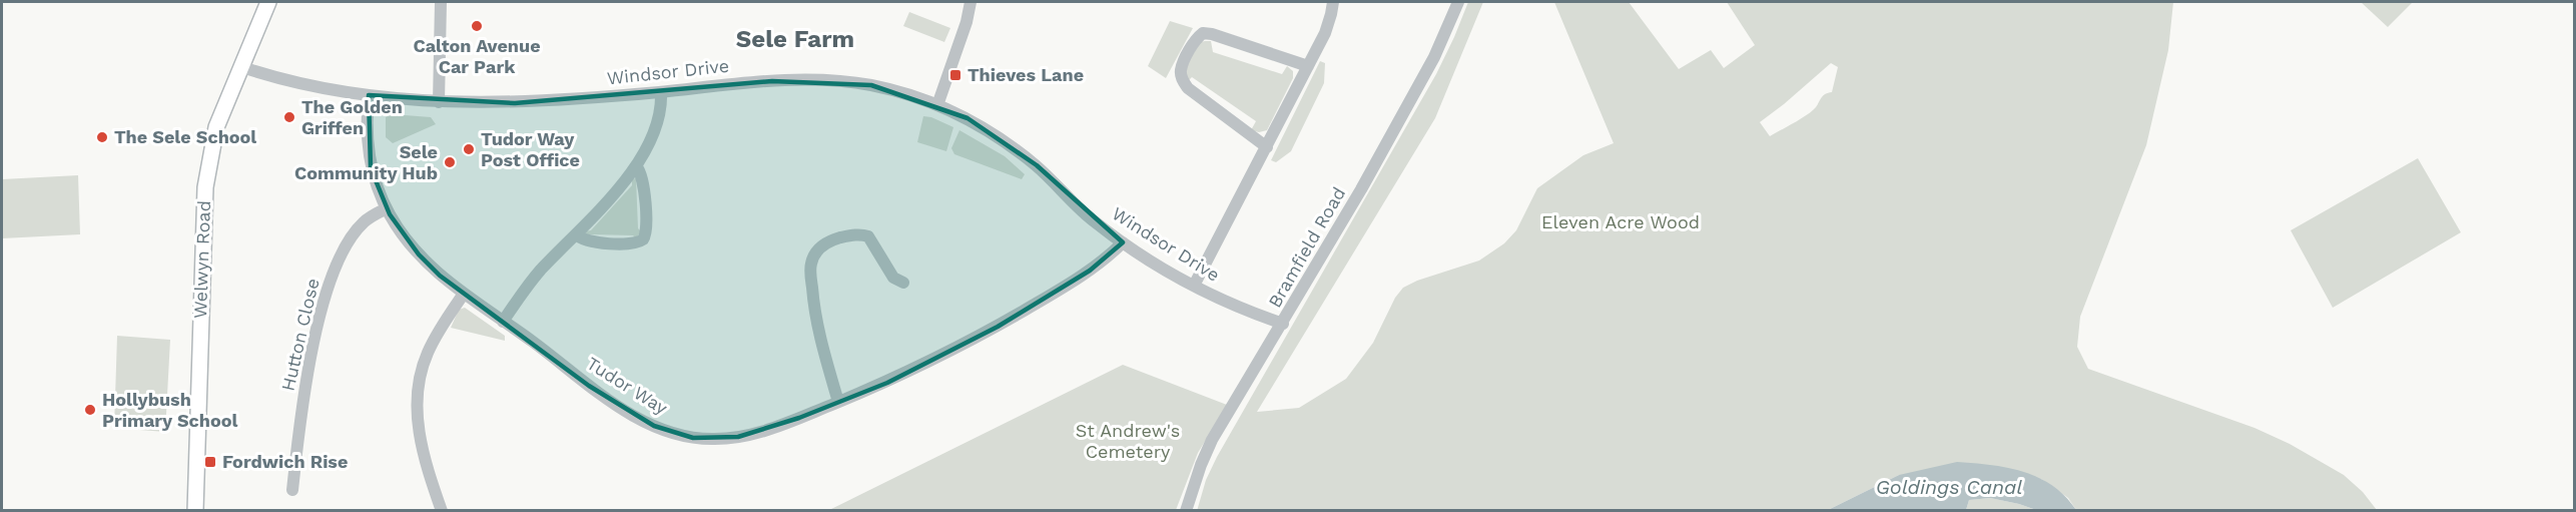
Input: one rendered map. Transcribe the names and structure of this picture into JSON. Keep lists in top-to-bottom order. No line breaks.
{"streets":{"main road":["Welwyn Road"],"street":["Windsor Drive","Bramfield Road","Hutton Close","Tudor Way"]},"crossings":[["Windsor Drive","Bramfield Road"],["Windsor Drive","Welwyn Road"],["Windsor Drive","Tudor Way"],["Hutton Close","Tudor Way"]],"districts":["Sele Farm"],"water":["Goldings Canal"],"parks":["Eleven Acre Wood","St Andrew's Cemetery"],"places":{"other":["Calton Avenue Car Park","The Golden Griffen","The Sele School","Tudor Way Post Office","Sele Community Hub","Hollybush Primary School"],"transit":["Thieves Lane","Fordwich Rise"]}}
